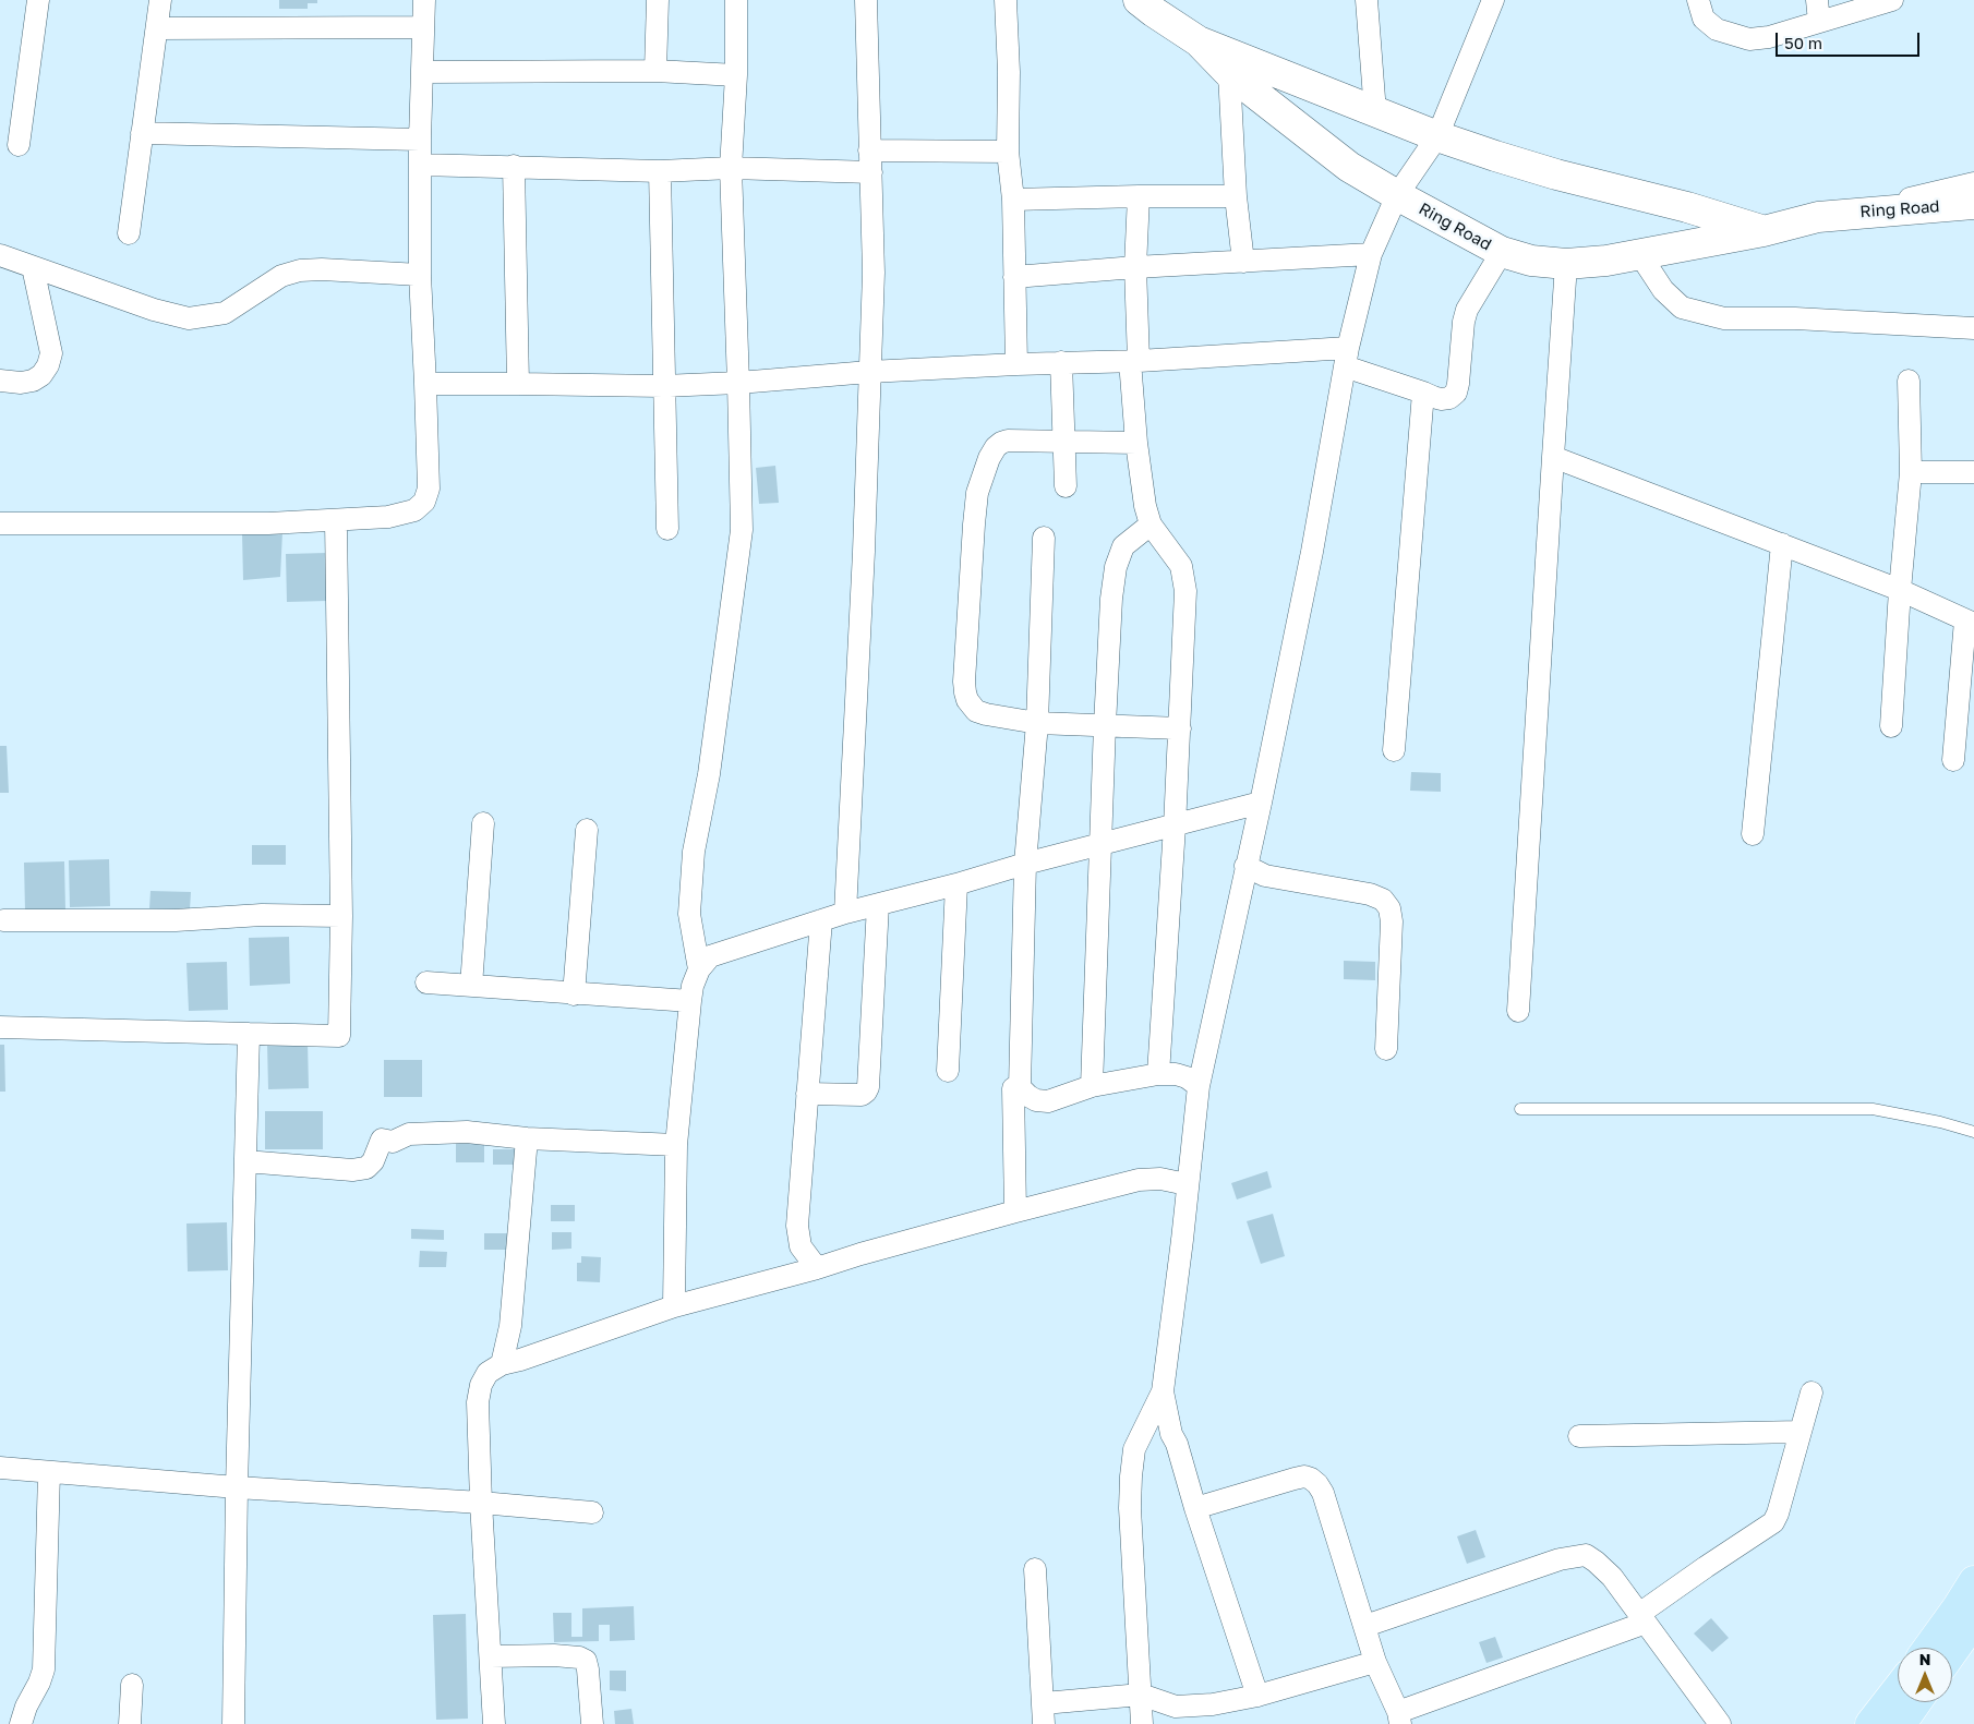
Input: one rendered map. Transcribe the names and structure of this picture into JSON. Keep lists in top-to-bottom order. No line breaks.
{"streets":{"main road":["Ring Road"]},"scale_bar":"50 m","north":"top"}
